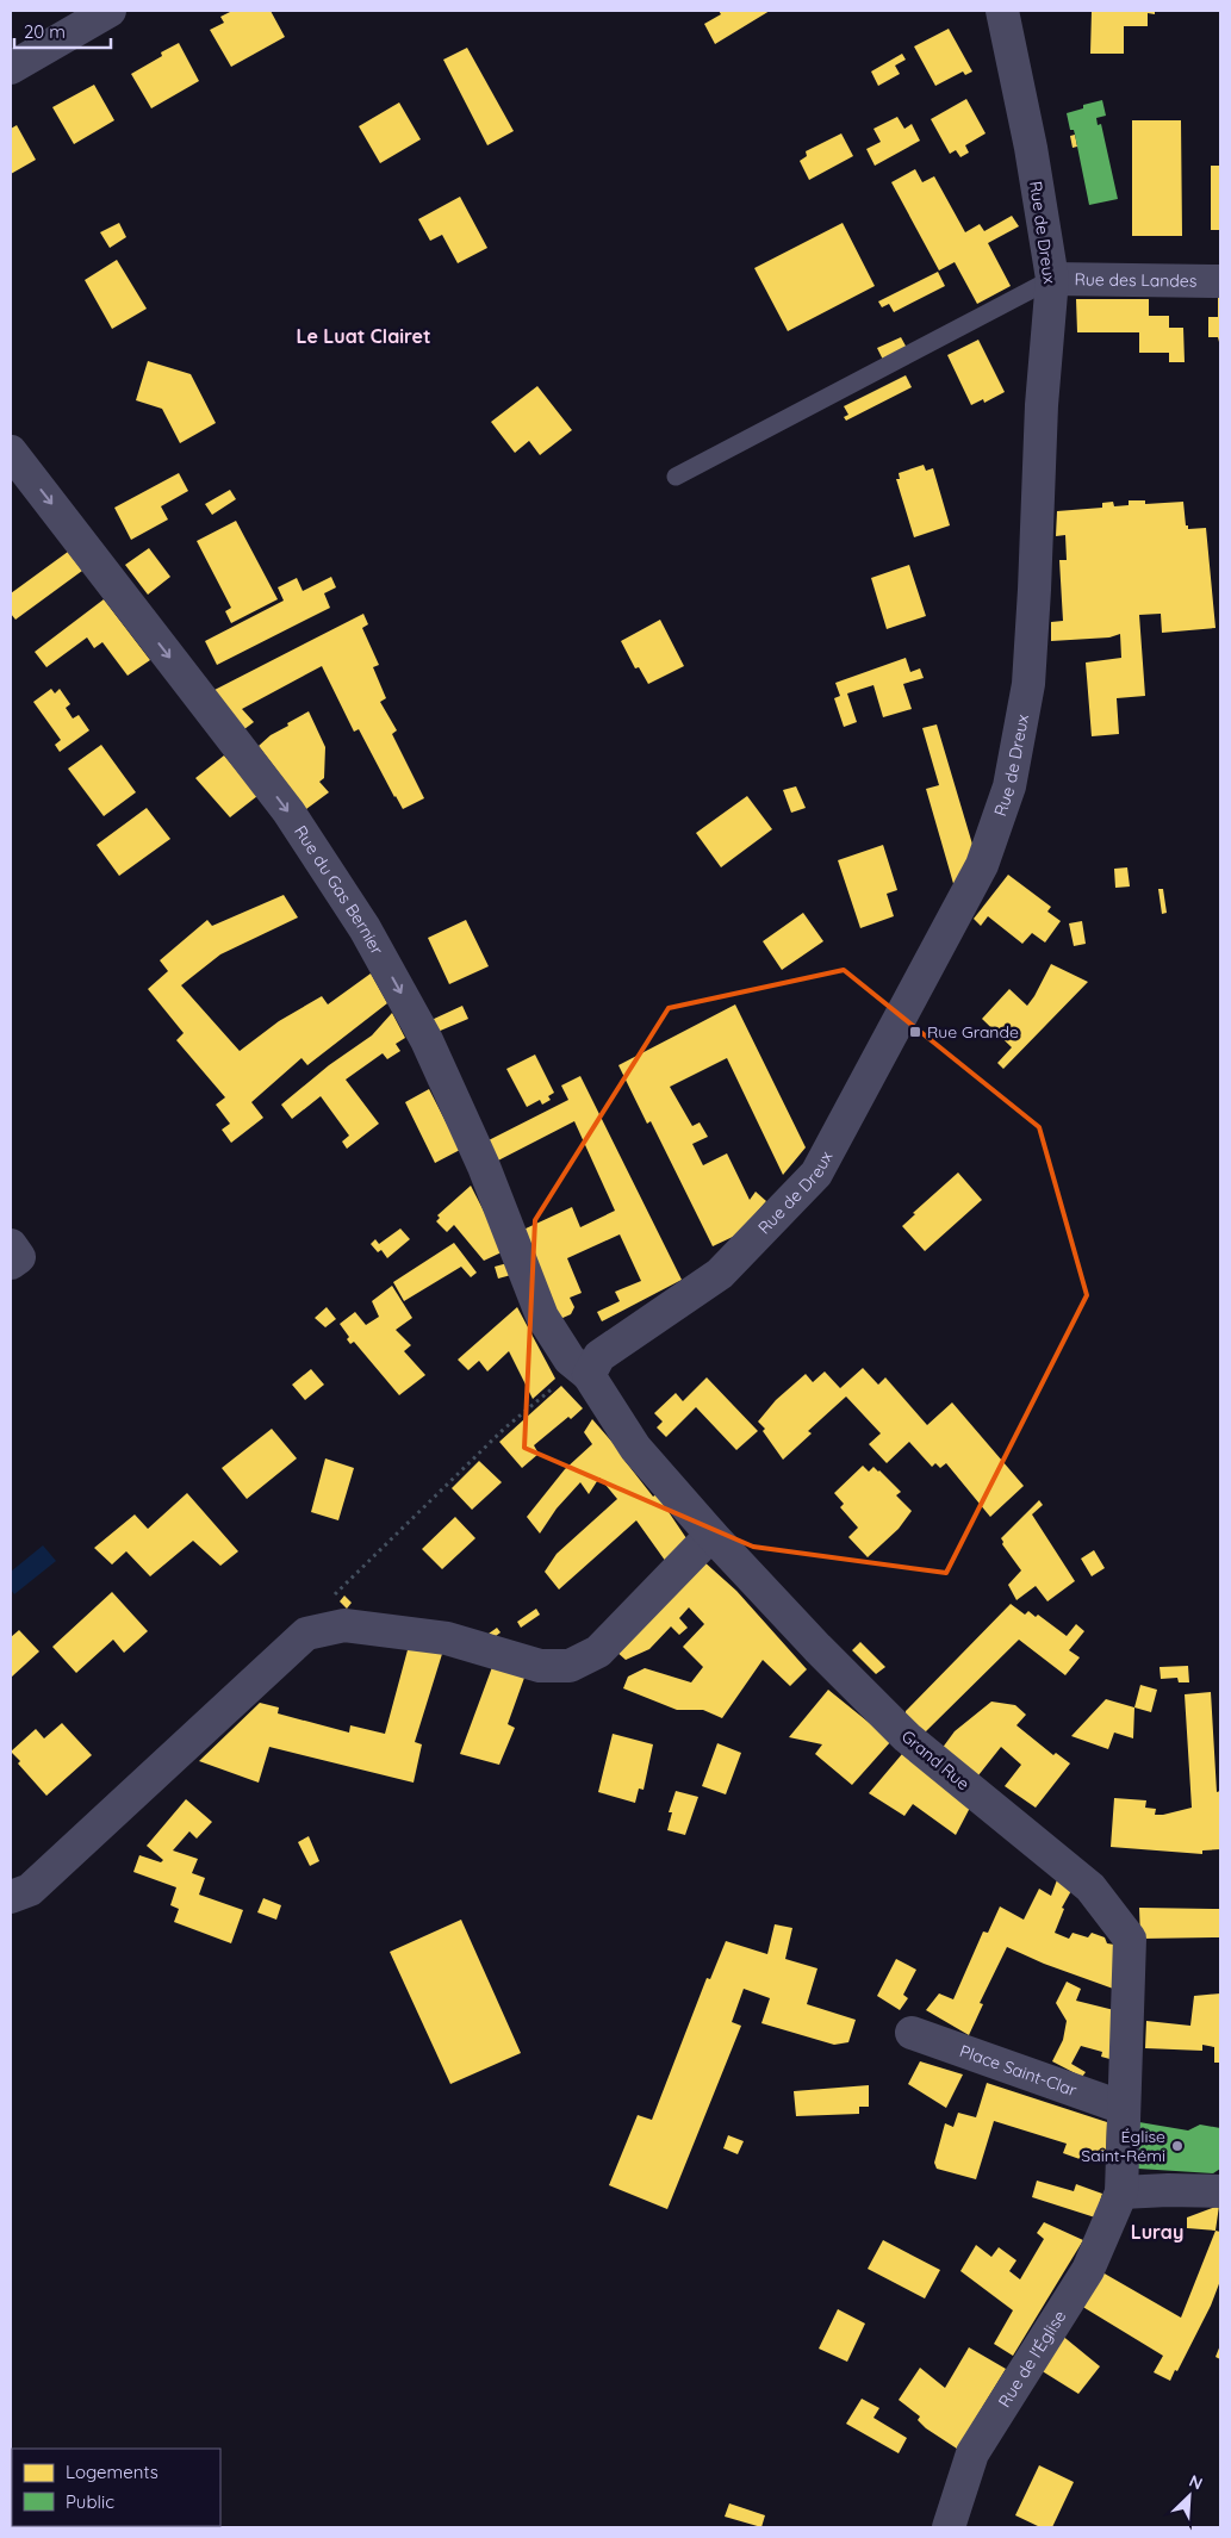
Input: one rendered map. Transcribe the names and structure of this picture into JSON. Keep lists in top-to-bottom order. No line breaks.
{"streets":{"street":["Rue de Dreux","Rue des Landes","Rue du Gas Bernier","Grand Rue","Place Saint-Clar","Rue de l'Église"]},"crossings":[["Rue de Dreux","Rue des Landes"],["Rue de Dreux","Rue du Gas Bernier"],["Rue de Dreux","Grand Rue"],["Rue du Gas Bernier","Grand Rue"],["Grand Rue","Place Saint-Clar"],["Grand Rue","Rue de l'Église"]],"one_way":["Rue du Gas Bernier"],"districts":["Le Luat Clairet","Luray"],"places":{"transit":["Rue Grande"],"other":["Église Saint-Rémi"]},"legend":["Logements","Public"],"scale_bar":"20 m","north":"top right"}
